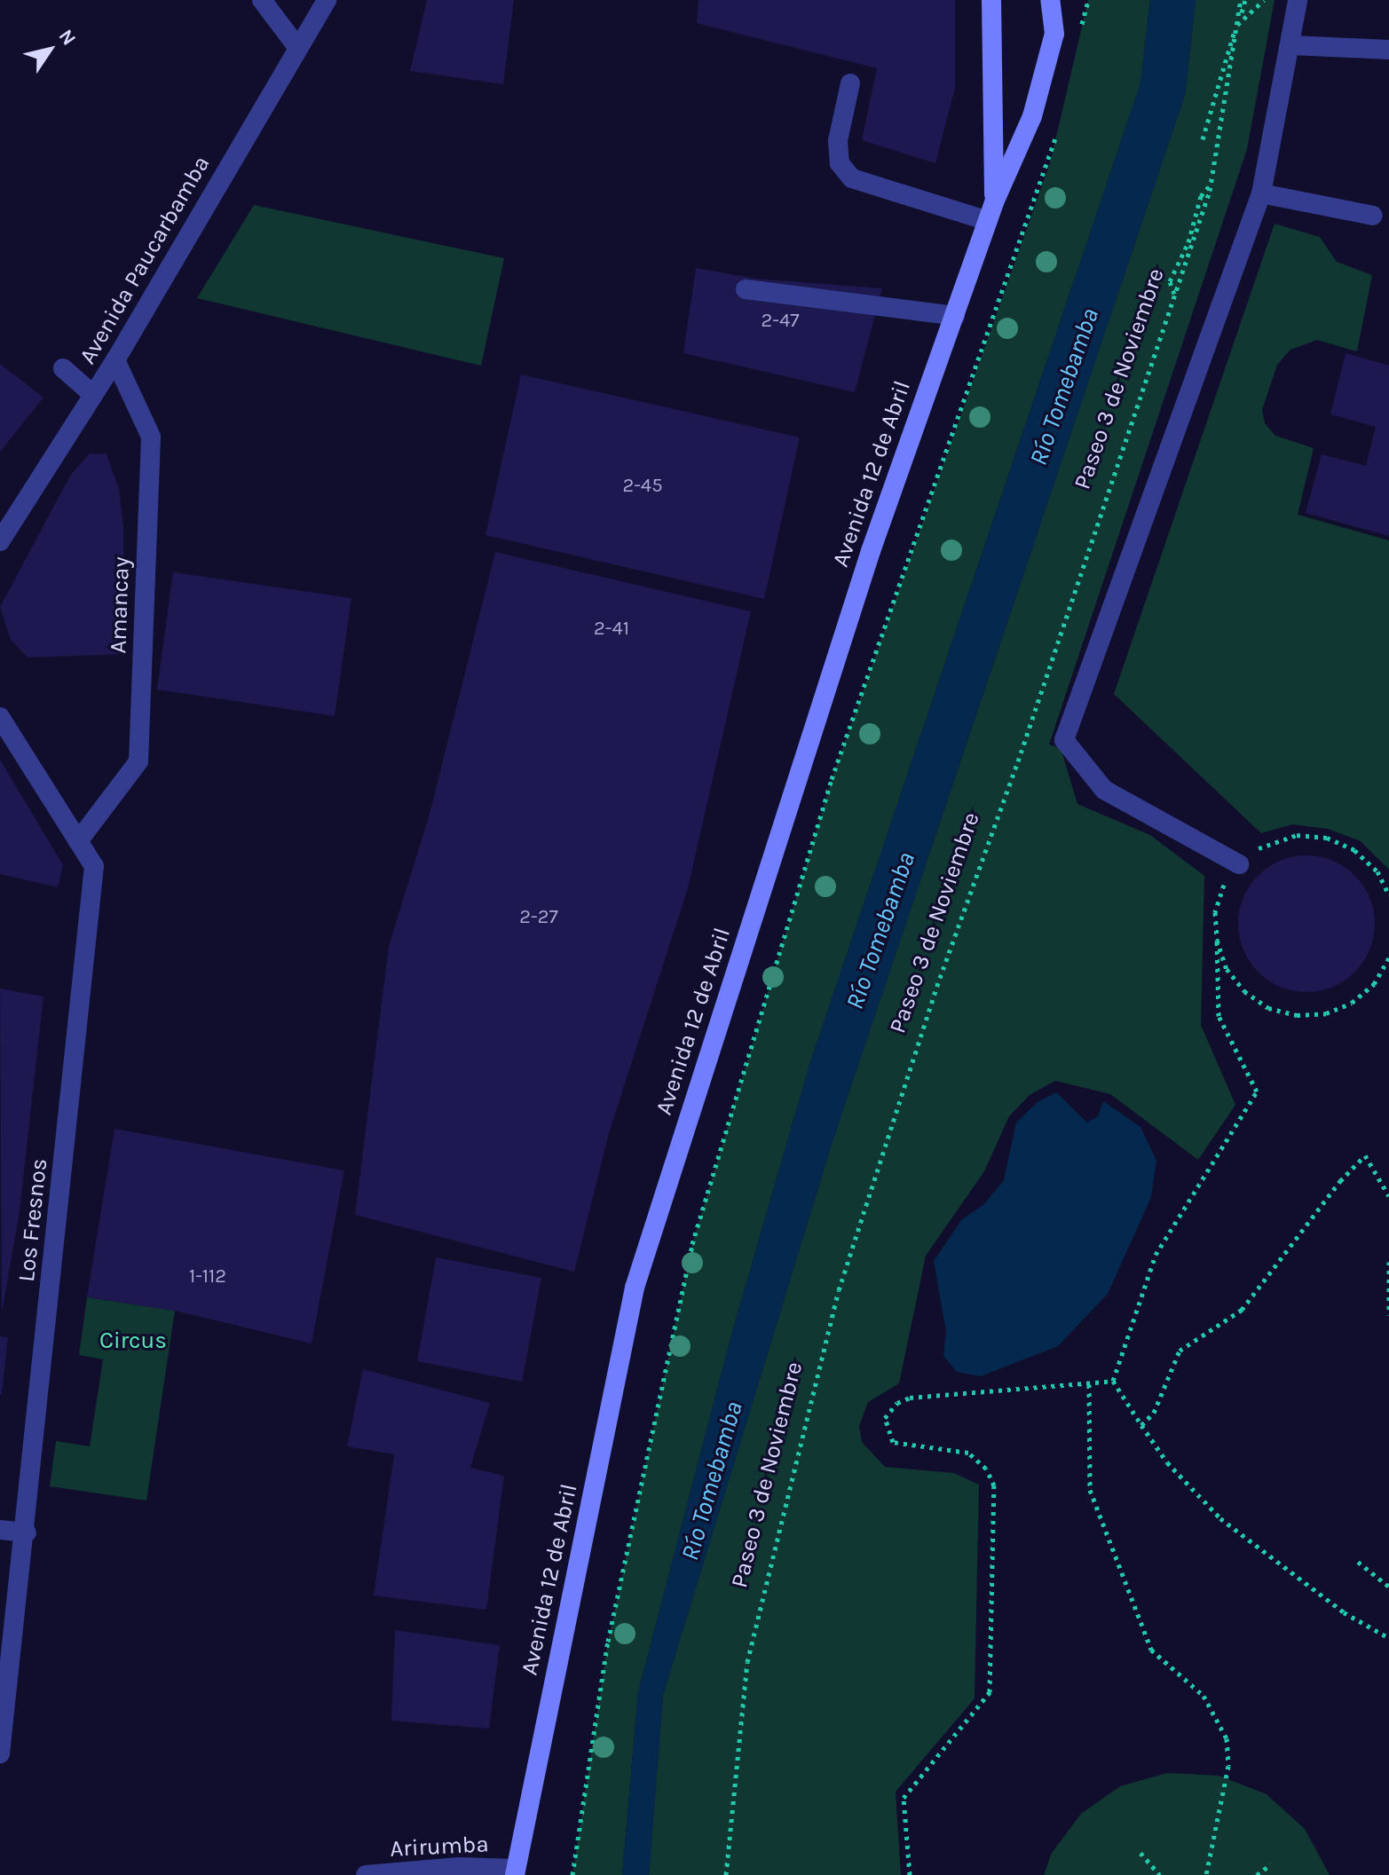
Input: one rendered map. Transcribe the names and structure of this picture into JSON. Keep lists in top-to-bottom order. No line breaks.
{"streets":{"main road":["Avenida 12 de Abril"],"street":["Avenida Paucarbamba","Amancay","Los Fresnos","Arirumba"],"path":["Paseo 3 de Noviembre"]},"crossings":[["Avenida Paucarbamba","Amancay"],["Avenida 12 de Abril","Arirumba"],["Amancay","Los Fresnos"]],"water":["Río Tomebamba"],"parks":["Circus"],"house_numbers":["2-47","2-45","2-41","2-27","1-112"],"north":"top right"}
